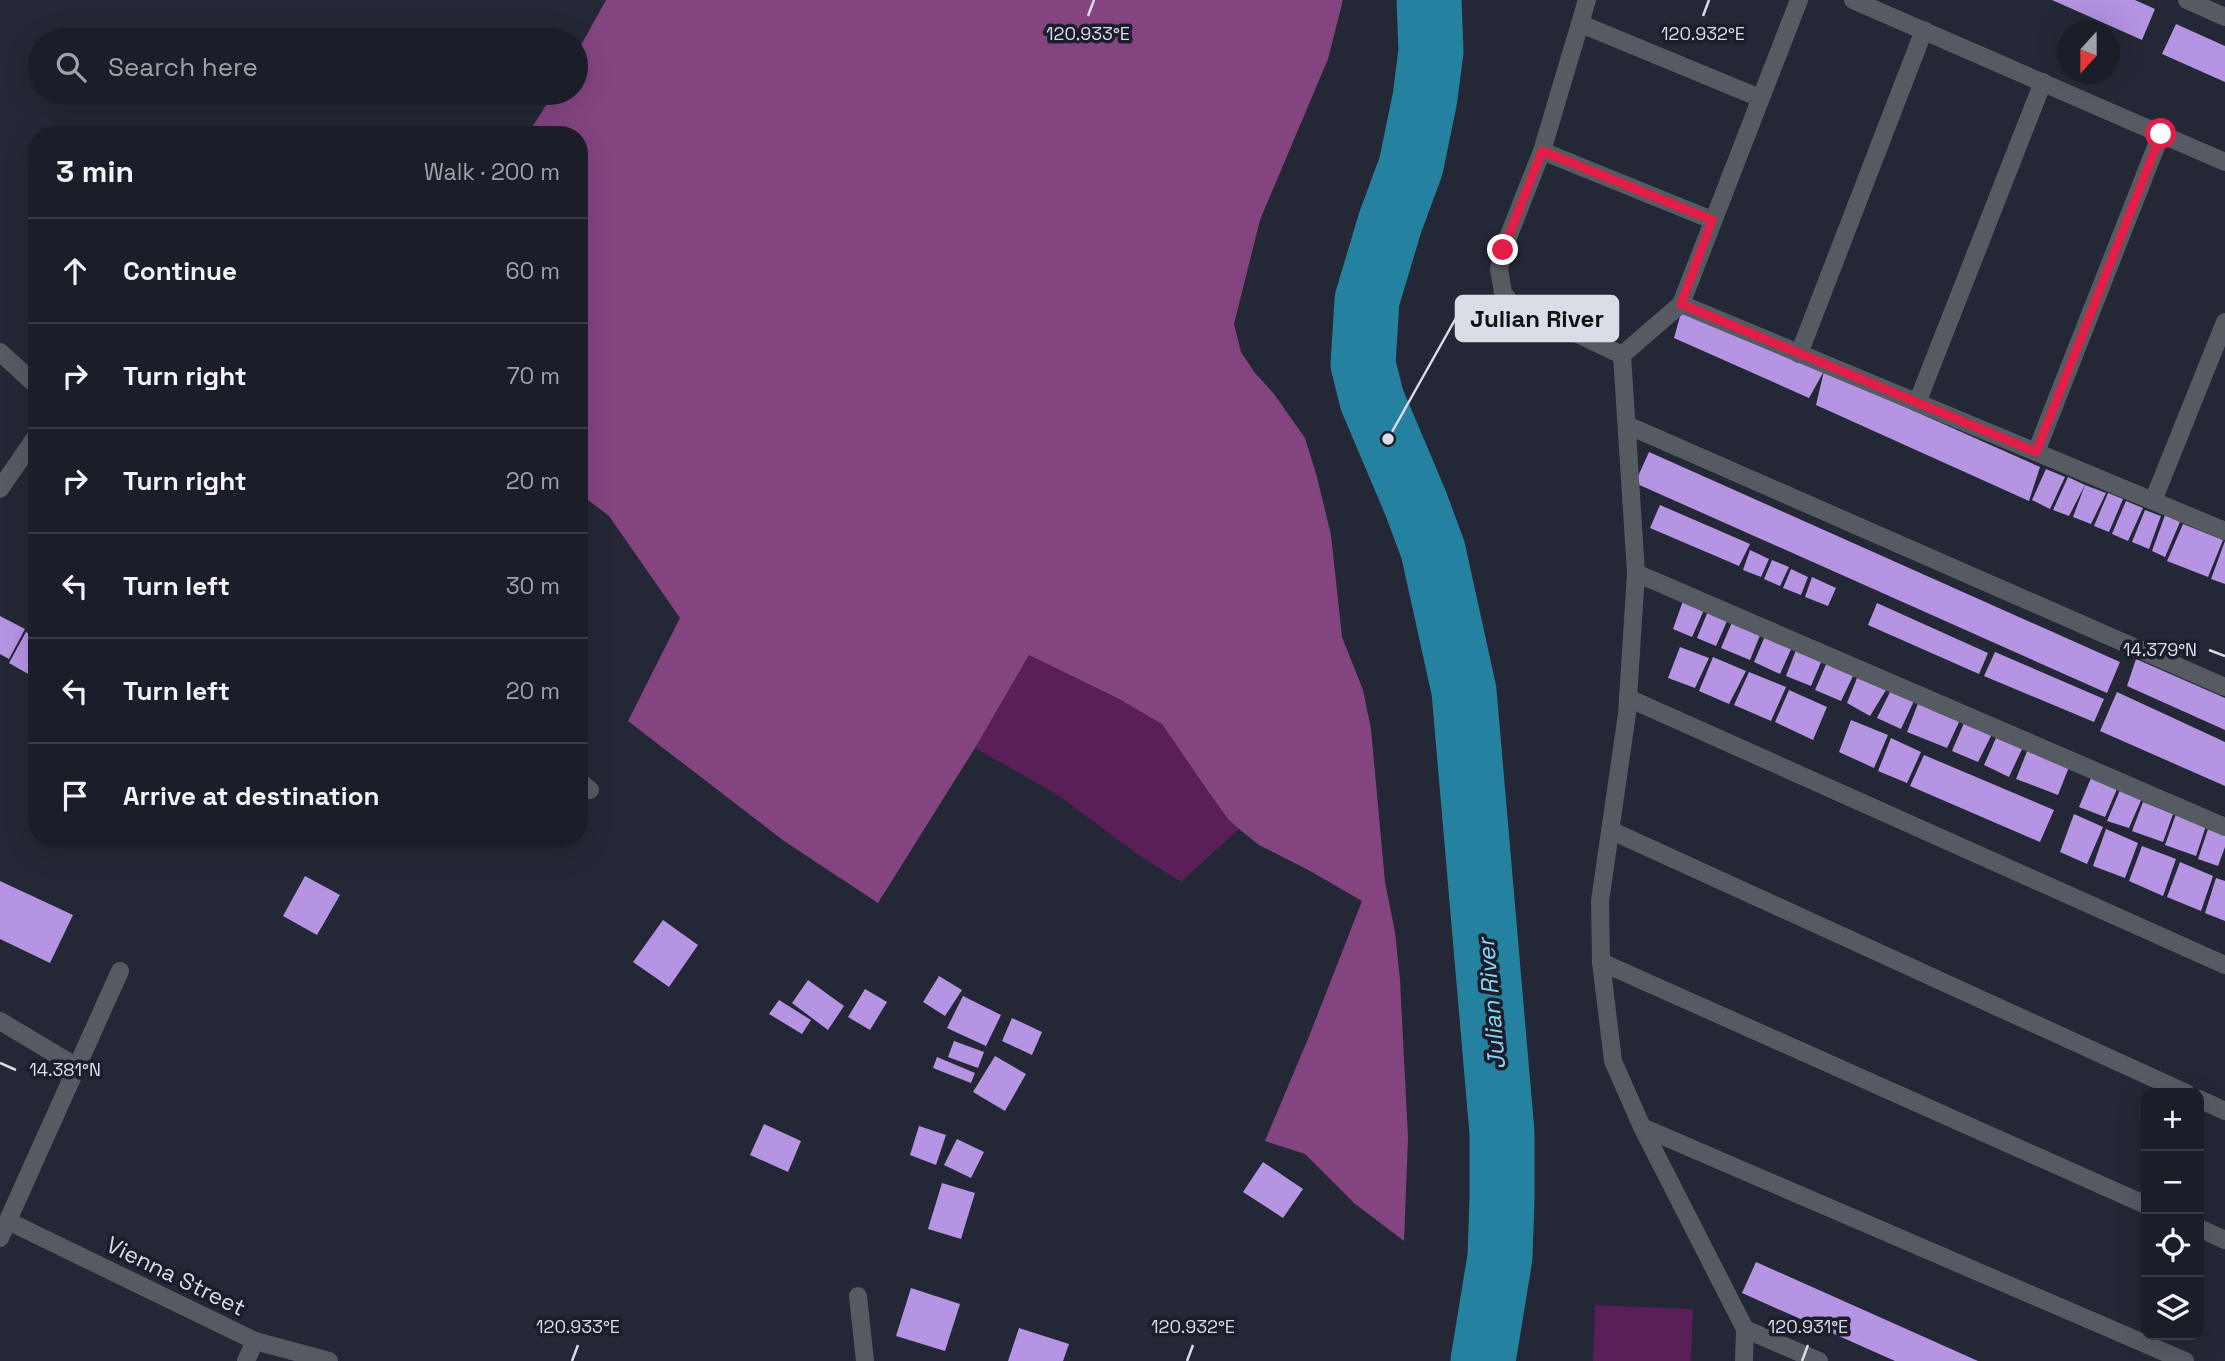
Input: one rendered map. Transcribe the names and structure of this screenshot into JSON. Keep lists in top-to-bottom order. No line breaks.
{"streets":{"street":["Vienna Street"]},"water":["Julian River"],"places":["Julian River"],"north":"bottom","page":{"search":"Search here","heading":["3 min","Walk · 200 m"],"list":[["Continue","60 m"],["Turn right","70 m"],["Turn right","20 m"],["Turn left","30 m"],["Turn left","20 m"],"Arrive at destination"],"map_buttons":["+","−"]},"coordinates":["120.933°E","120.932°E","14.379°N","14.381°N","120.931°E"]}
